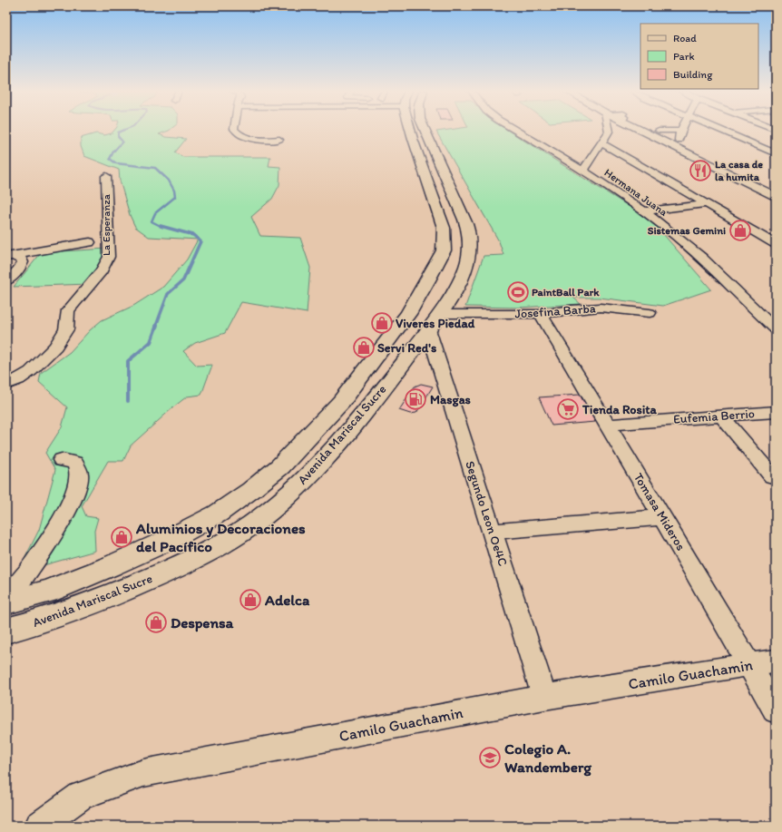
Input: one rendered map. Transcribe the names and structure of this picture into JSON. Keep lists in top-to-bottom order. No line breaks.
{"streets":{"main road":["Avenida Mariscal Sucre"],"street":["Hermana Juana","La Esperanza","Josefina Barba","Eufemia Berrio","Tomasa Mideros","Segundo Leon Oe4C","Camilo Guachamin"]},"crossings":[["Josefina Barba","Avenida Mariscal Sucre"],["Josefina Barba","Tomasa Mideros"],["Eufemia Berrio","Tomasa Mideros"],["Avenida Mariscal Sucre","Segundo Leon Oe4C"],["Tomasa Mideros","Camilo Guachamin"],["Segundo Leon Oe4C","Camilo Guachamin"]],"places":{"restaurant":["La casa de la humita"],"shop":["Sistemas Gemini","Viveres Piedad","Servi Red's","Aluminios y Decoraciones del Pacífico","Adelca","Despensa"],"sports":["PaintBall Park"],"fuel station":["Masgas"],"supermarket":["Tienda Rosita"],"school or university":["Colegio A. Wandemberg"]},"legend":["Road","Park","Building"]}
